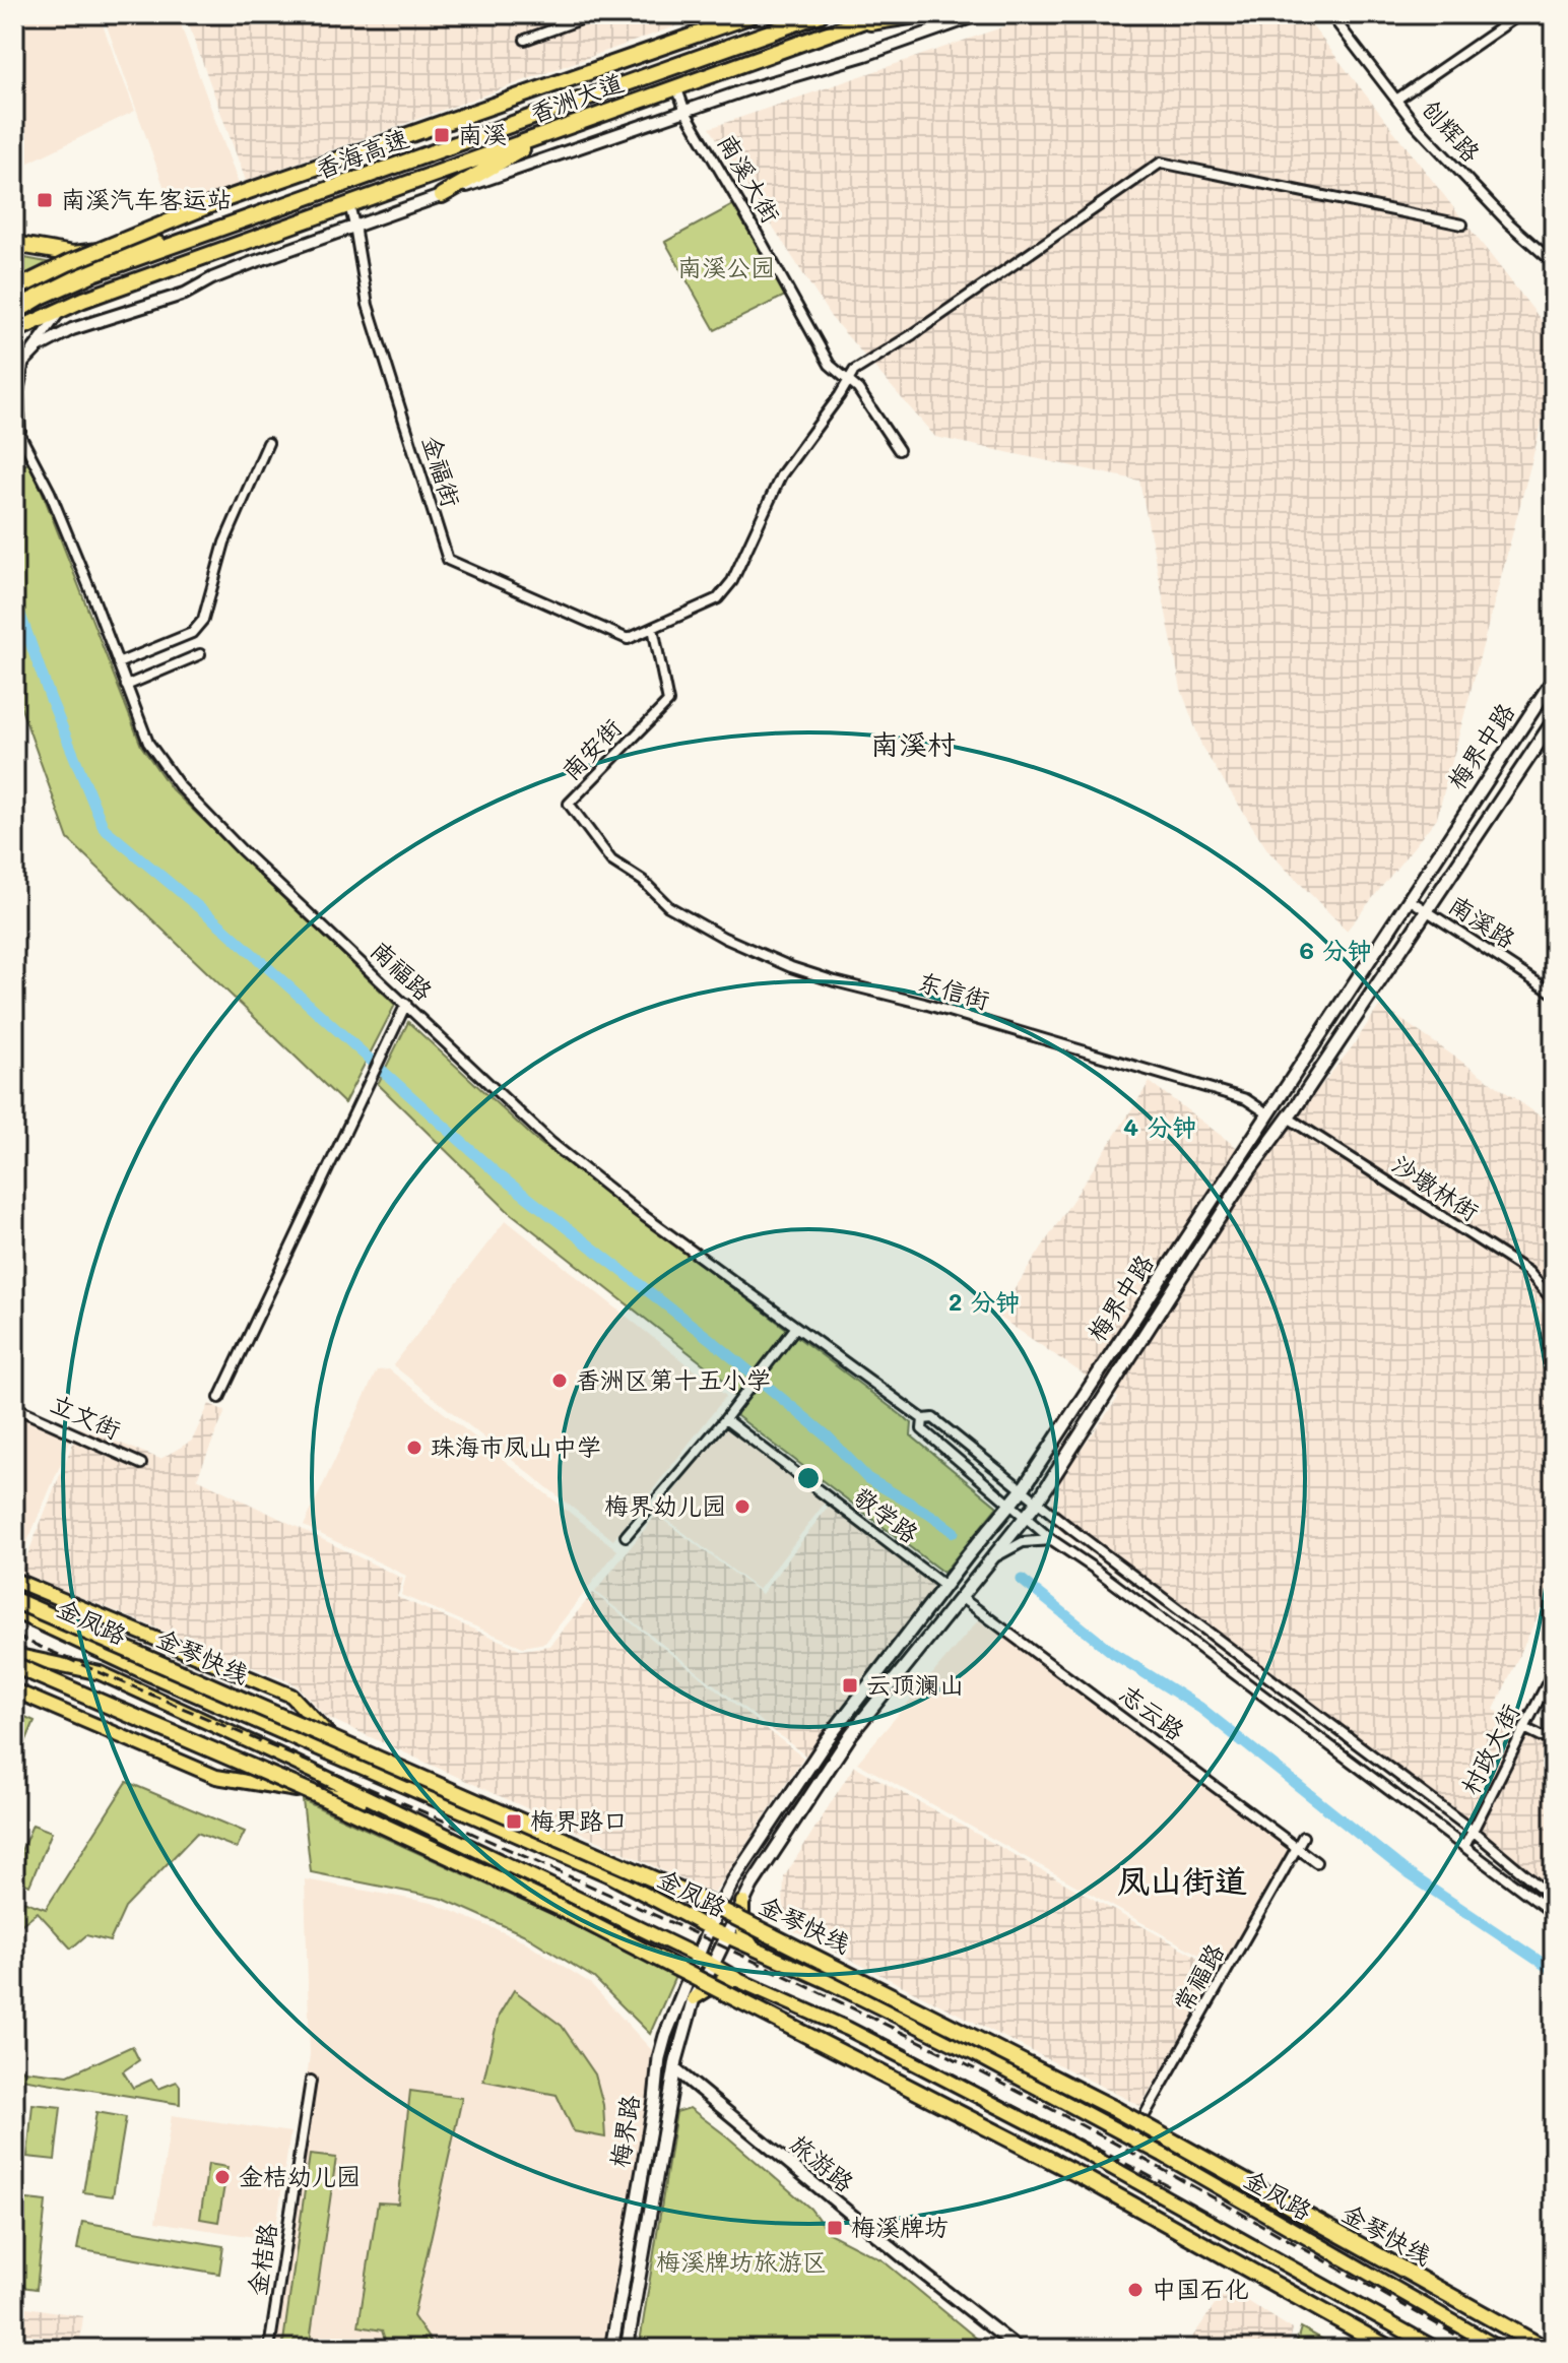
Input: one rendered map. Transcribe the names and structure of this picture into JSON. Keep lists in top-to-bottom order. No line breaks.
{"streets":{"highway":["香洲大道","香海高速","金琴快线"],"main road":["梅界中路","金凤路","梅界路"],"street":["创辉路","南溪大街","金福街","南安街","南溪路","南福路","东信街","沙墩林街","立文街","敬学路","志云路","村政大街","常福路","旅游路","金桔路"]},"crossings":[["香洲大道","南溪大街"],["香洲大道","金福街"],["金福街","南安街"],["梅界中路","南溪路"],["梅界中路","东信街"],["梅界中路","沙墩林街"],["梅界中路","敬学路"],["梅界中路","金凤路"],["梅界中路","志云路"],["梅界中路","梅界路"],["梅界中路","旅游路"],["南安街","东信街"],["金凤路","常福路"],["金凤路","梅界路"],["志云路","常福路"]],"districts":["南溪村","凤山街道"],"parks":["南溪公园","梅溪牌坊旅游区"],"places":{"transit":["南溪","南溪汽车客运站","云顶澜山","梅界路口","梅溪牌坊"],"other":["香洲区第十五小学","珠海市凤山中学","梅界幼儿园","金桔幼儿园","中国石化"]},"rings":["6 分钟","4 分钟","2 分钟"]}
